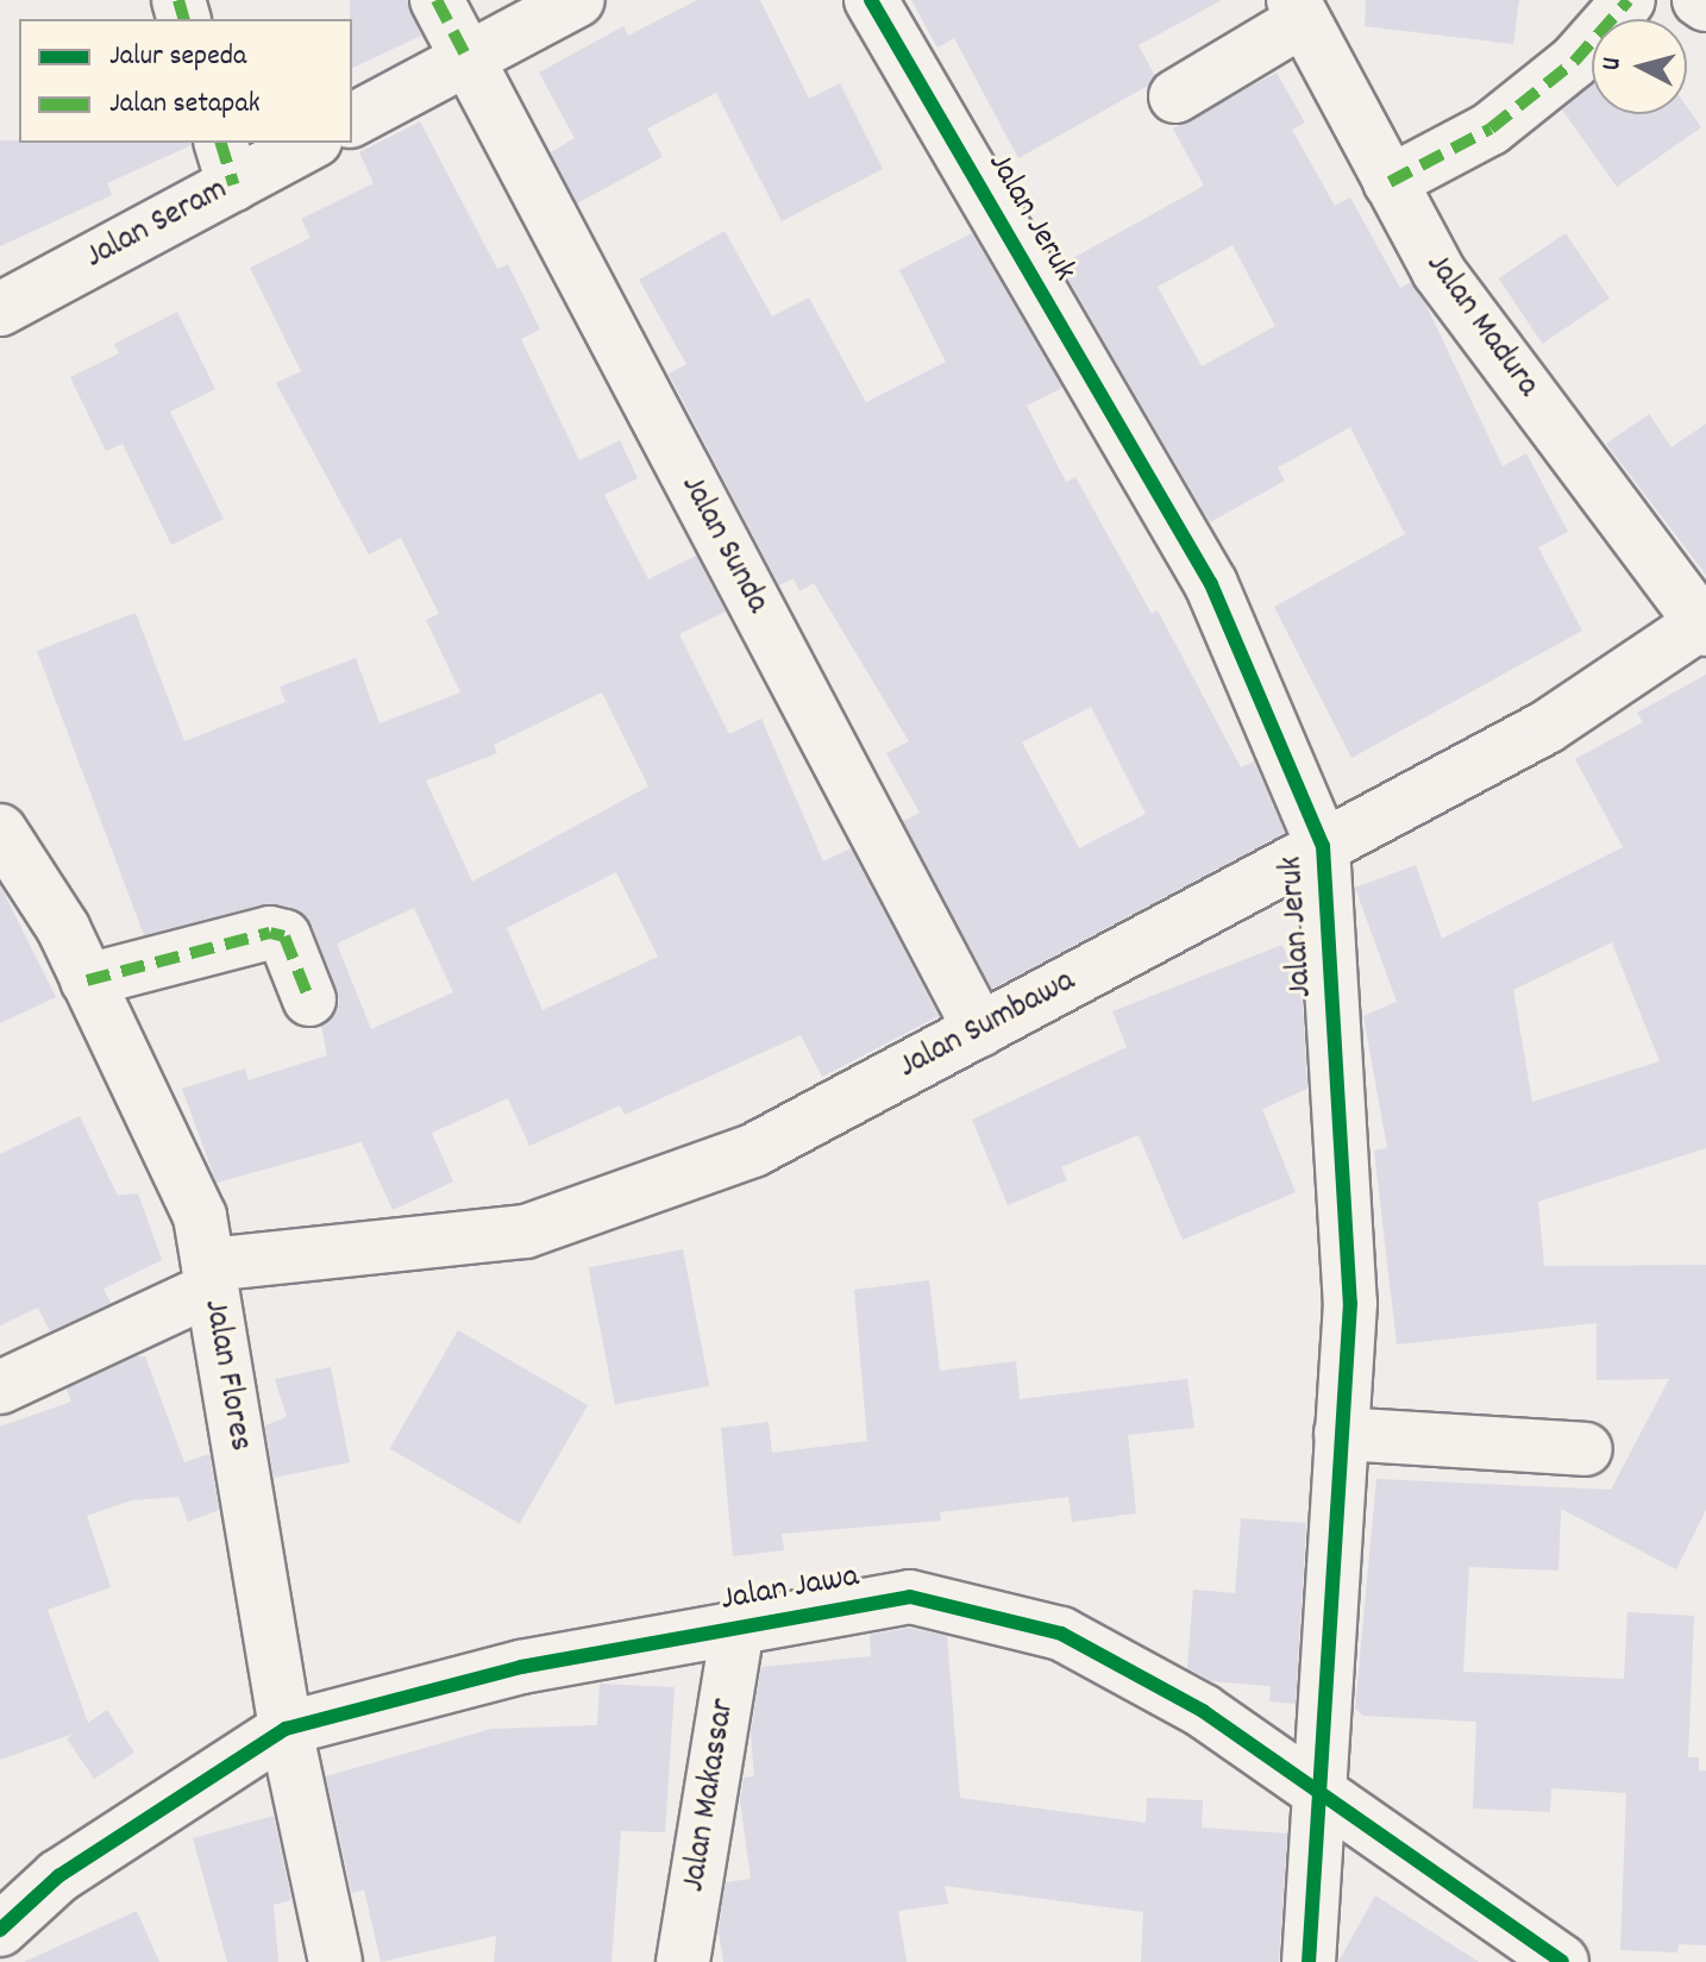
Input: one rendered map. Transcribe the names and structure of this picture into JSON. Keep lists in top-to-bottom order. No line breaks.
{"streets":{"street":["Jalan Jeruk","Jalan Seram","Jalan Madura","Jalan Sunda","Jalan Sumbawa","Jalan Flores","Jalan Jawa","Jalan Makassar"]},"crossings":[["Jalan Jeruk","Jalan Sumbawa"],["Jalan Jeruk","Jalan Jawa"],["Jalan Madura","Jalan Sumbawa"],["Jalan Sunda","Jalan Sumbawa"],["Jalan Sumbawa","Jalan Flores"],["Jalan Flores","Jalan Jawa"],["Jalan Jawa","Jalan Makassar"]],"legend":["Jalur sepeda","Jalan setapak"],"north":"left"}
